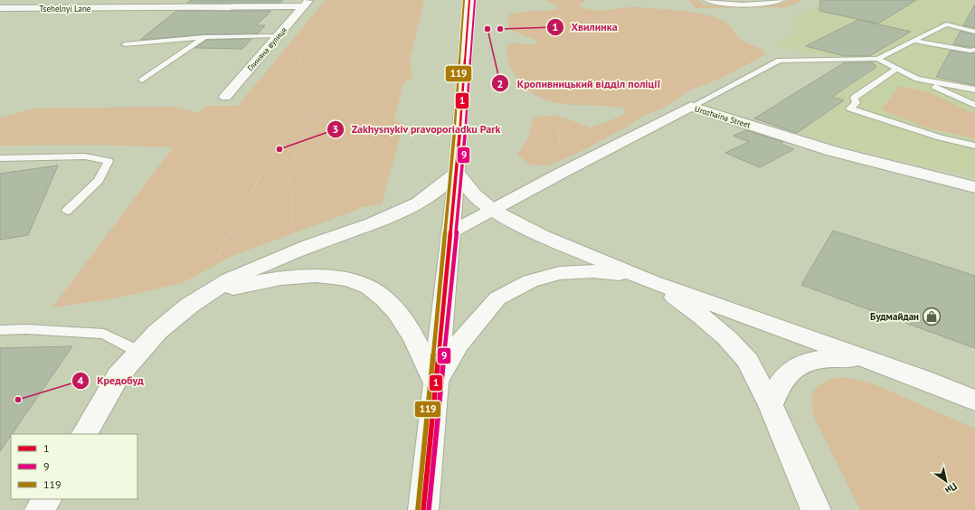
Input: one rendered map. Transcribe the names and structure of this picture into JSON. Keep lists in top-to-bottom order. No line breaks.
{"streets":{"main road":["Tsehelnyi Lane","Глиняна вулиця","Urozhaina Street"]},"crossings":[["Tsehelnyi Lane","Глиняна вулиця"]],"places":{"other":["Кропивницький відділ поліції","Хвилинка","Zakhysnykiv pravoporiadku Park","Кредобуд"],"shop":["Будмайдан"]},"lines":["transit line 1","transit line 9","transit line 119"],"legend":["1","9","119"],"north":"bottom right"}
